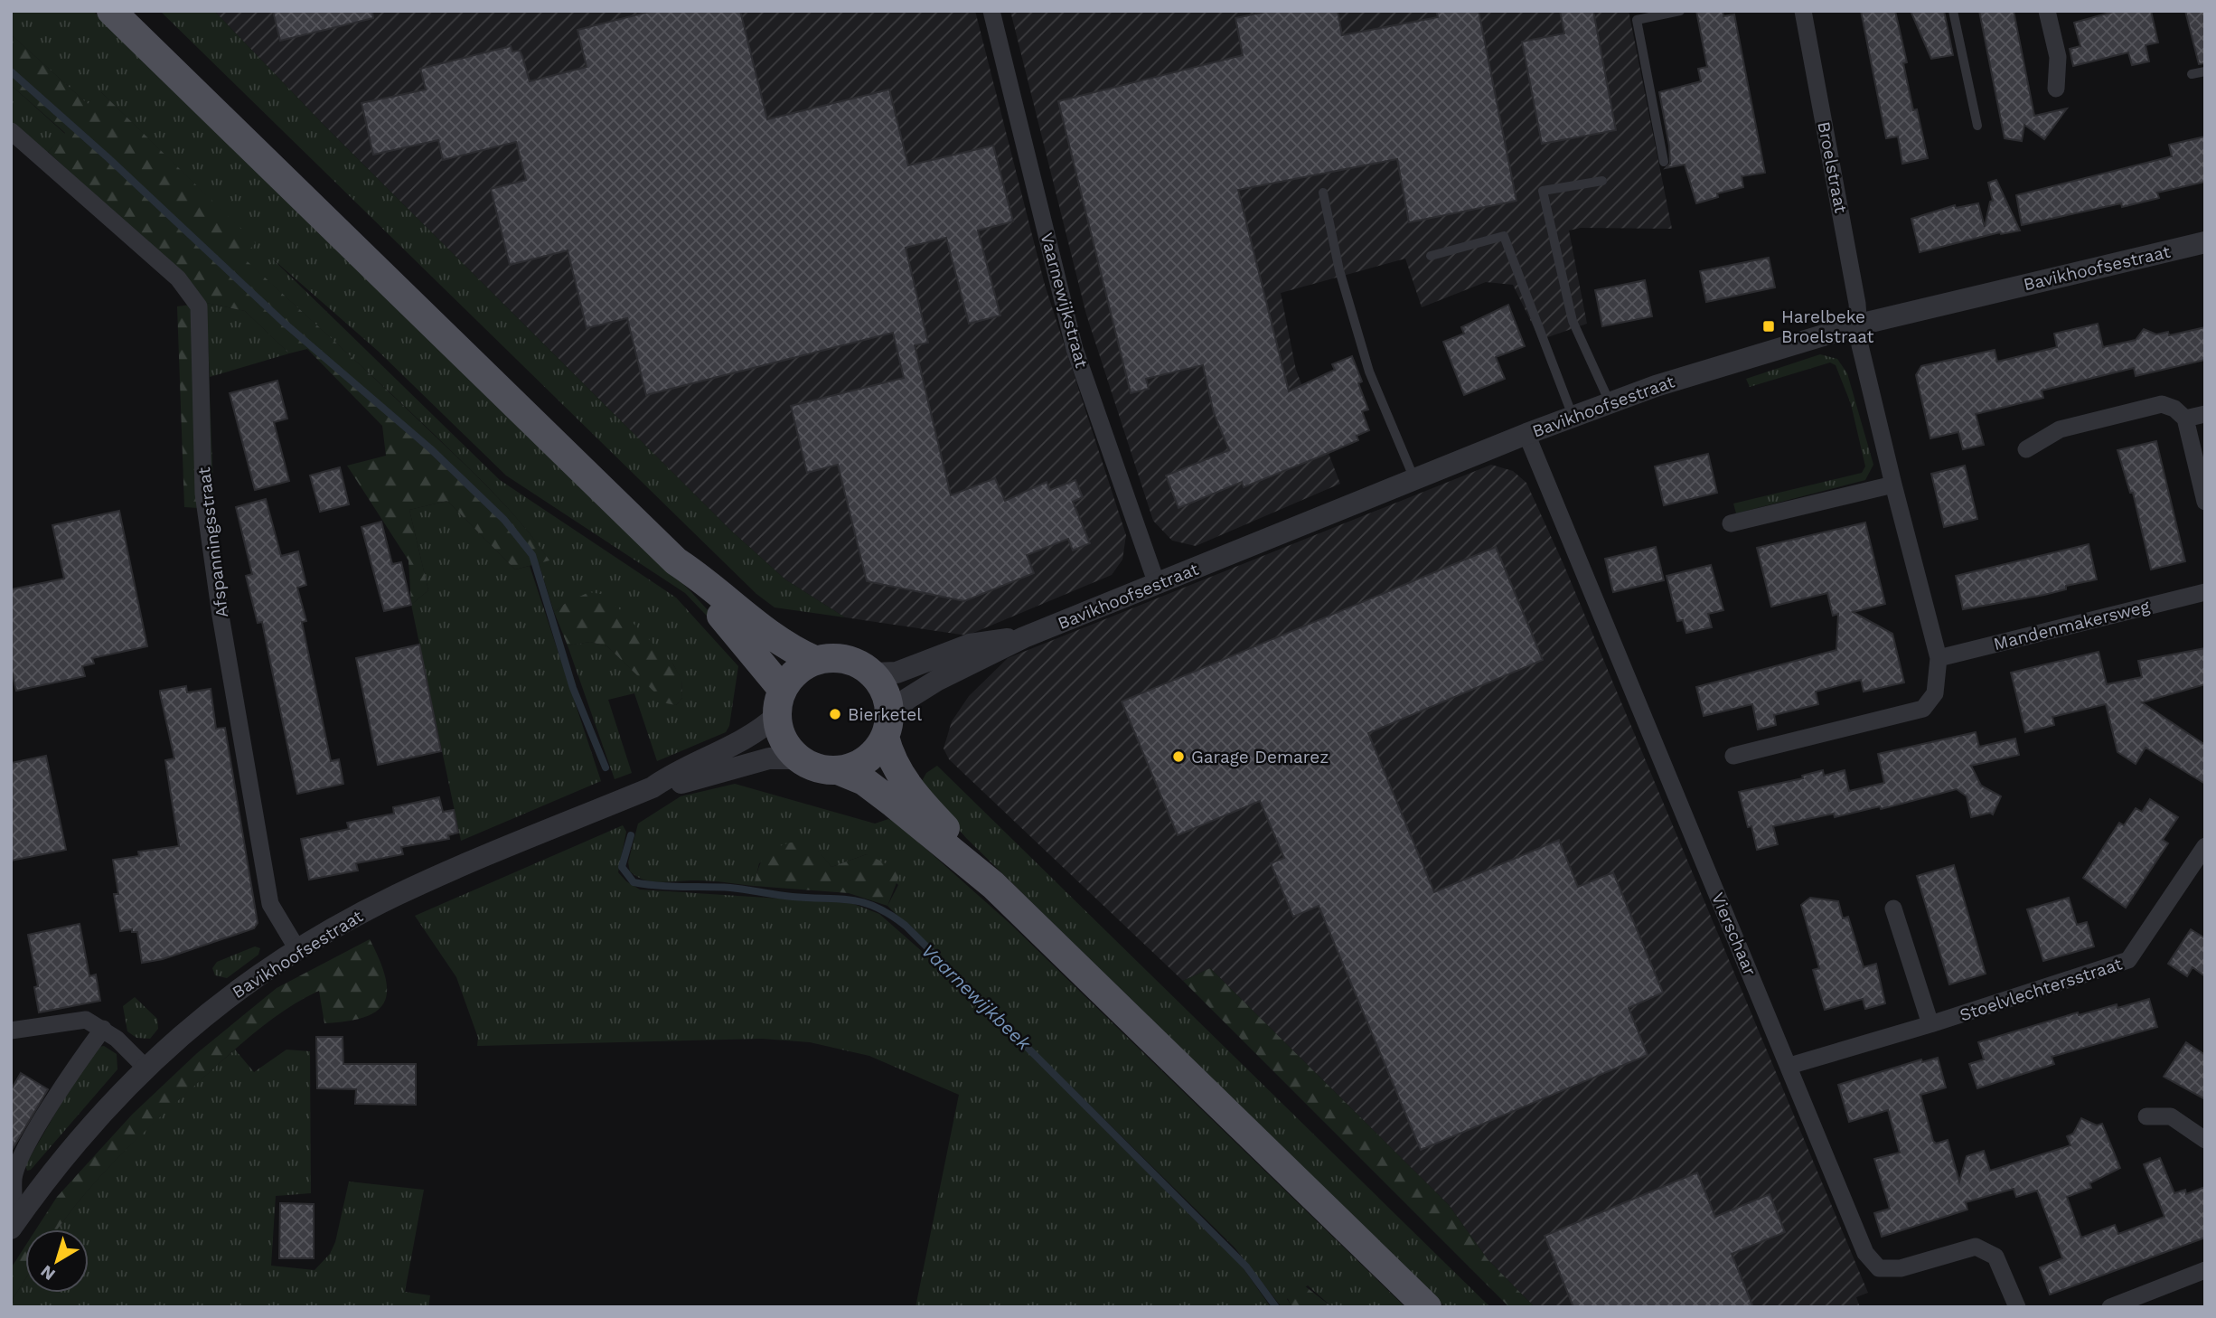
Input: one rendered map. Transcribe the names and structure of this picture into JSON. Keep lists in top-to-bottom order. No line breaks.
{"streets":{"street":["Broelstraat","Bavikhoofsestraat","Vaarnewijkstraat","Afspanningsstraat","Mandenmakersweg","Vierschaar","Stoelvlechtersstraat"]},"crossings":[["Broelstraat","Bavikhoofsestraat"],["Bavikhoofsestraat","Vaarnewijkstraat"],["Bavikhoofsestraat","Afspanningsstraat"],["Bavikhoofsestraat","Vierschaar"],["Vierschaar","Stoelvlechtersstraat"]],"water":["Vaarnewijkbeek"],"places":{"transit":["Harelbeke Broelstraat"],"other":["Bierketel","Garage Demarez"]},"north":"bottom left"}
